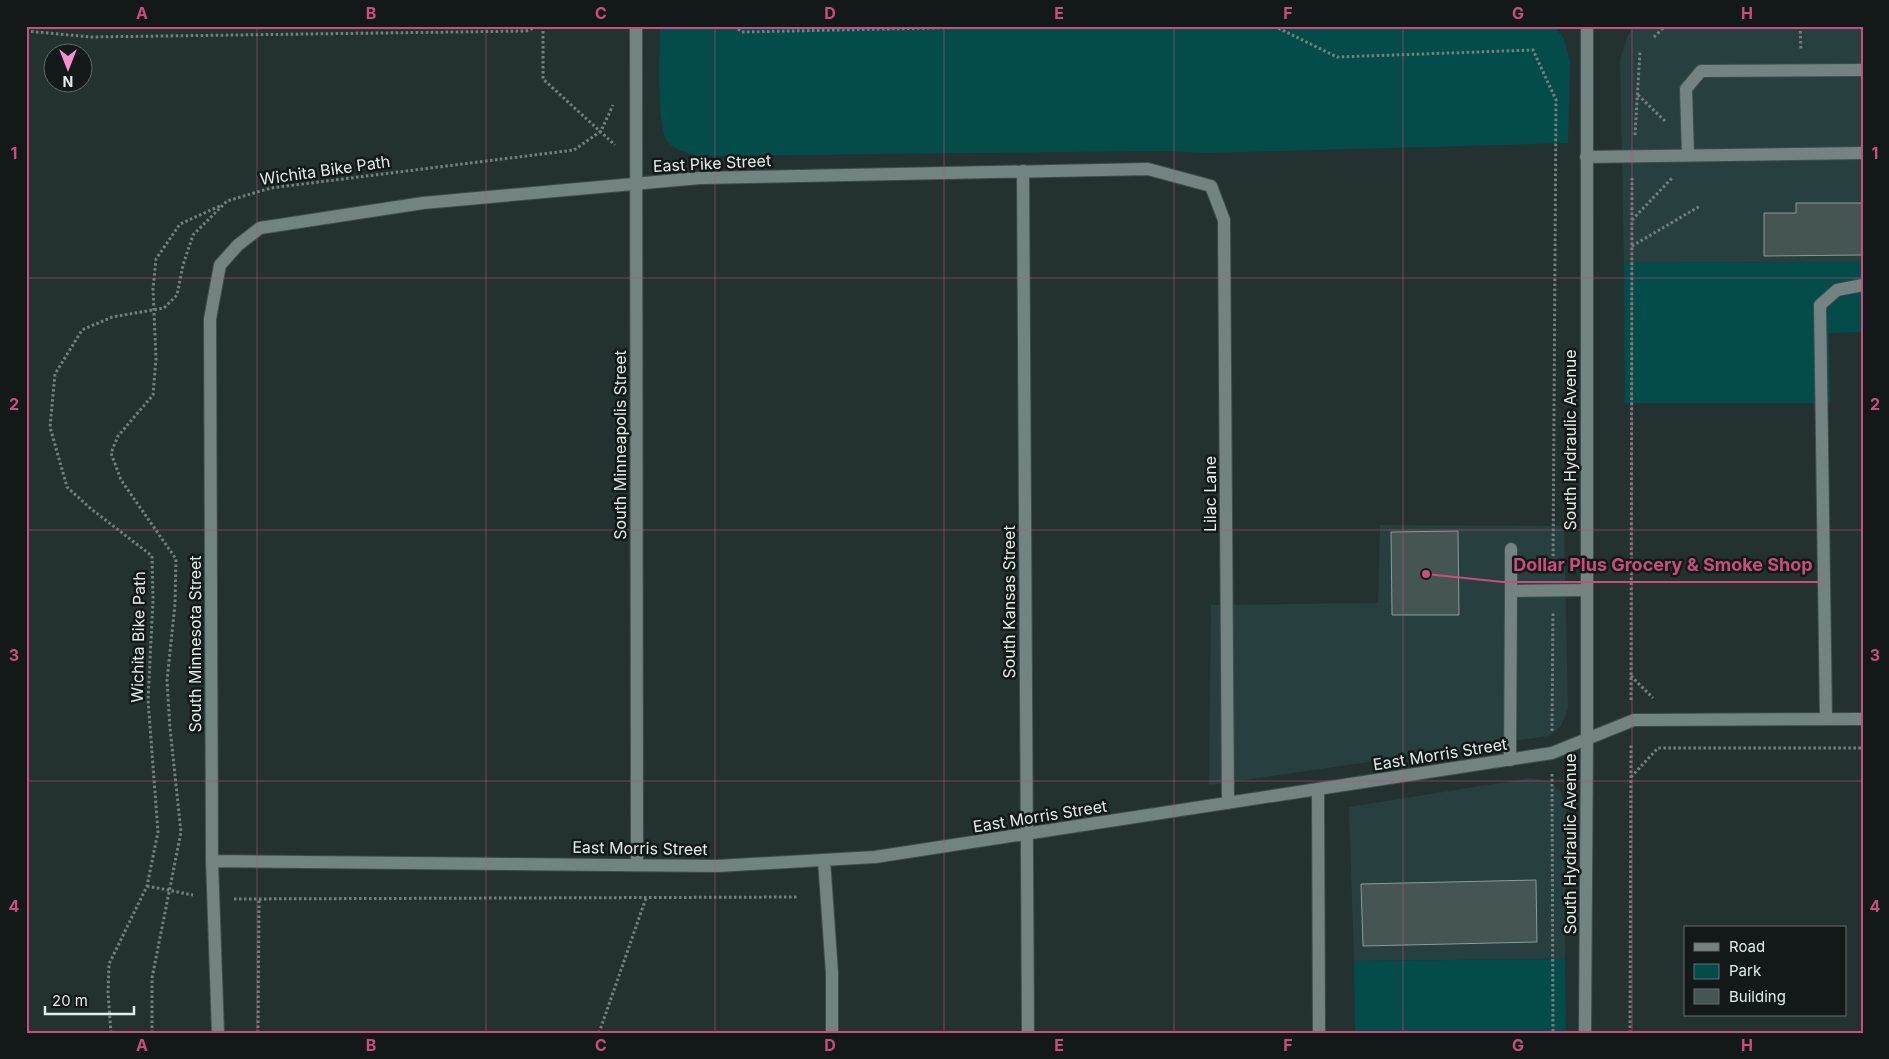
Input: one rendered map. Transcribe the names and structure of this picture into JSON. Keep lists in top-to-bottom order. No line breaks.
{"streets":{"street":["East Pike Street","South Hydraulic Avenue","South Minneapolis Street","Lilac Lane","South Kansas Street","South Minnesota Street","East Morris Street"],"path":["Wichita Bike Path"]},"crossings":[["East Pike Street","South Minneapolis Street"],["East Pike Street","Lilac Lane"],["East Pike Street","South Kansas Street"],["East Pike Street","South Minnesota Street"],["South Hydraulic Avenue","East Morris Street"],["South Minneapolis Street","East Morris Street"],["Lilac Lane","East Morris Street"],["South Kansas Street","East Morris Street"],["South Minnesota Street","East Morris Street"]],"places":["Dollar Plus Grocery & Smoke Shop"],"legend":["Road","Park","Building"],"scale_bar":"20 m","north":"bottom","grid":{"columns":["A","B","C","D","E","F","G","H"],"rows":["1","2","3","4"]}}
